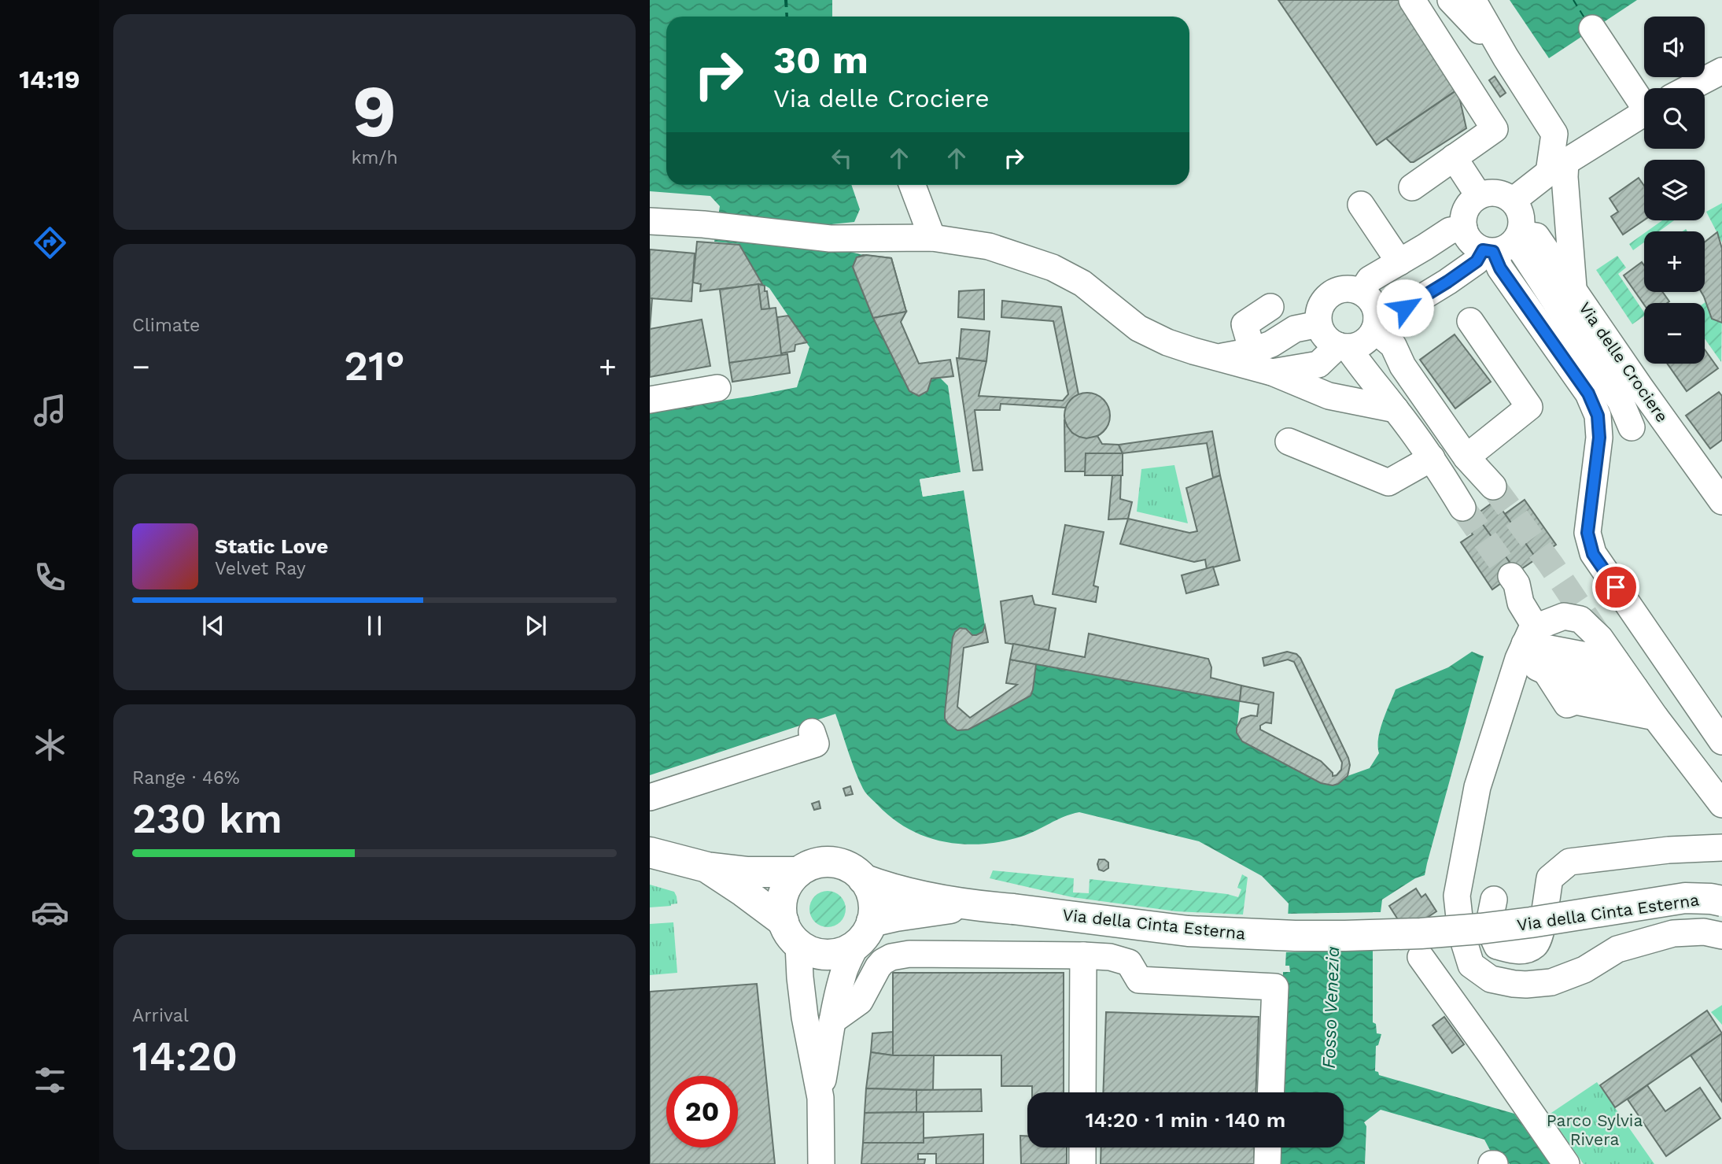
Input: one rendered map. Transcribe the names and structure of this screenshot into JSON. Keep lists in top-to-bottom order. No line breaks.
{"streets":{"main road":["Via della Cinta Esterna"],"street":["Via delle Crociere"]},"water":["Fosso Venezia"],"parks":["Parco Sylvia Rivera"],"page":{"tabs":"14:19","tile":[["9","km/h"],"Climate",["Range · 46%","230 km"],["Arrival","14:20"]],"map_buttons":["+","−"],"turn":["30 m","Via delle Crociere"],"heat":["−","21°","+"],"song":["Static Love","Velvet Ray"],"limit":"20","trip":"14:20 · 1 min · 140 m"}}
